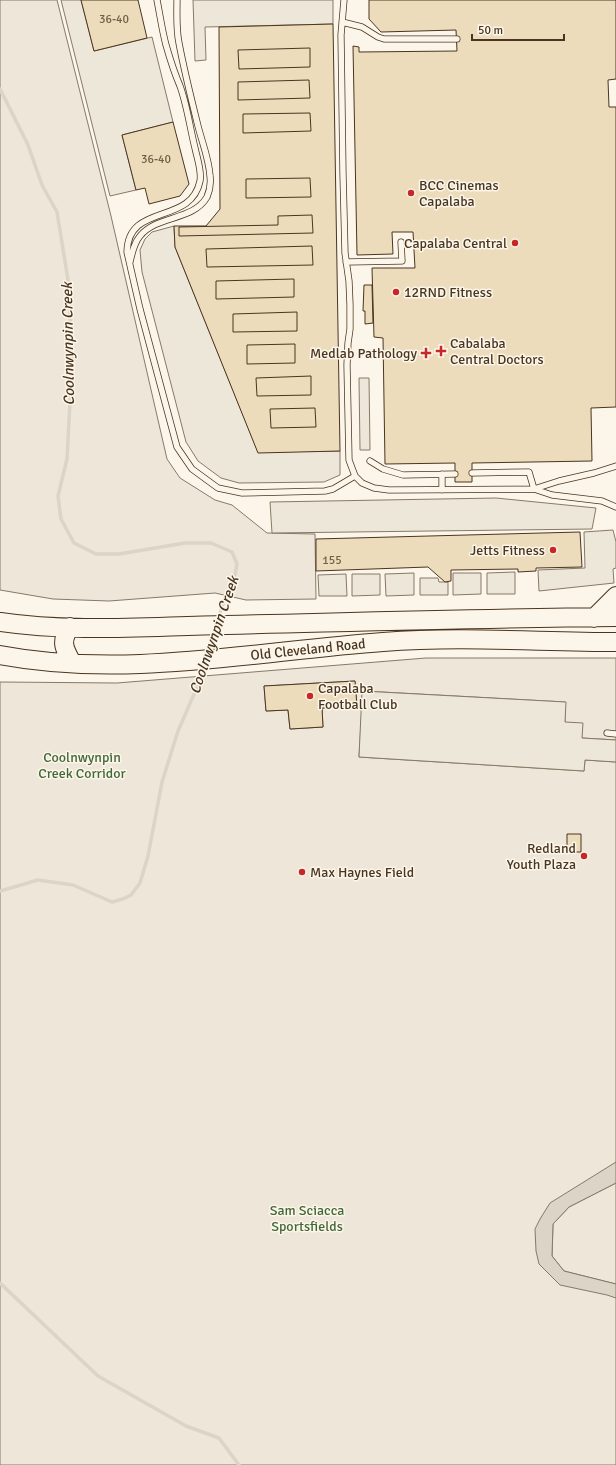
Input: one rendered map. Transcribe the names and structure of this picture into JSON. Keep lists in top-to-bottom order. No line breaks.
{"streets":{"main road":["Old Cleveland Road"]},"water":["Coolnwynpin Creek"],"parks":["Coolnwynpin Creek Corridor","Sam Sciacca Sportsfields"],"places":{"other":["BCC Cinemas Capalaba","Capalaba Central","12RND Fitness","Jetts Fitness","Capalaba Football Club","Redland Youth Plaza","Max Haynes Field"],"health":["Cabalaba Central Doctors","Medlab Pathology"]},"house_numbers":["36-40","36-40","155"],"scale_bar":"50 m"}
